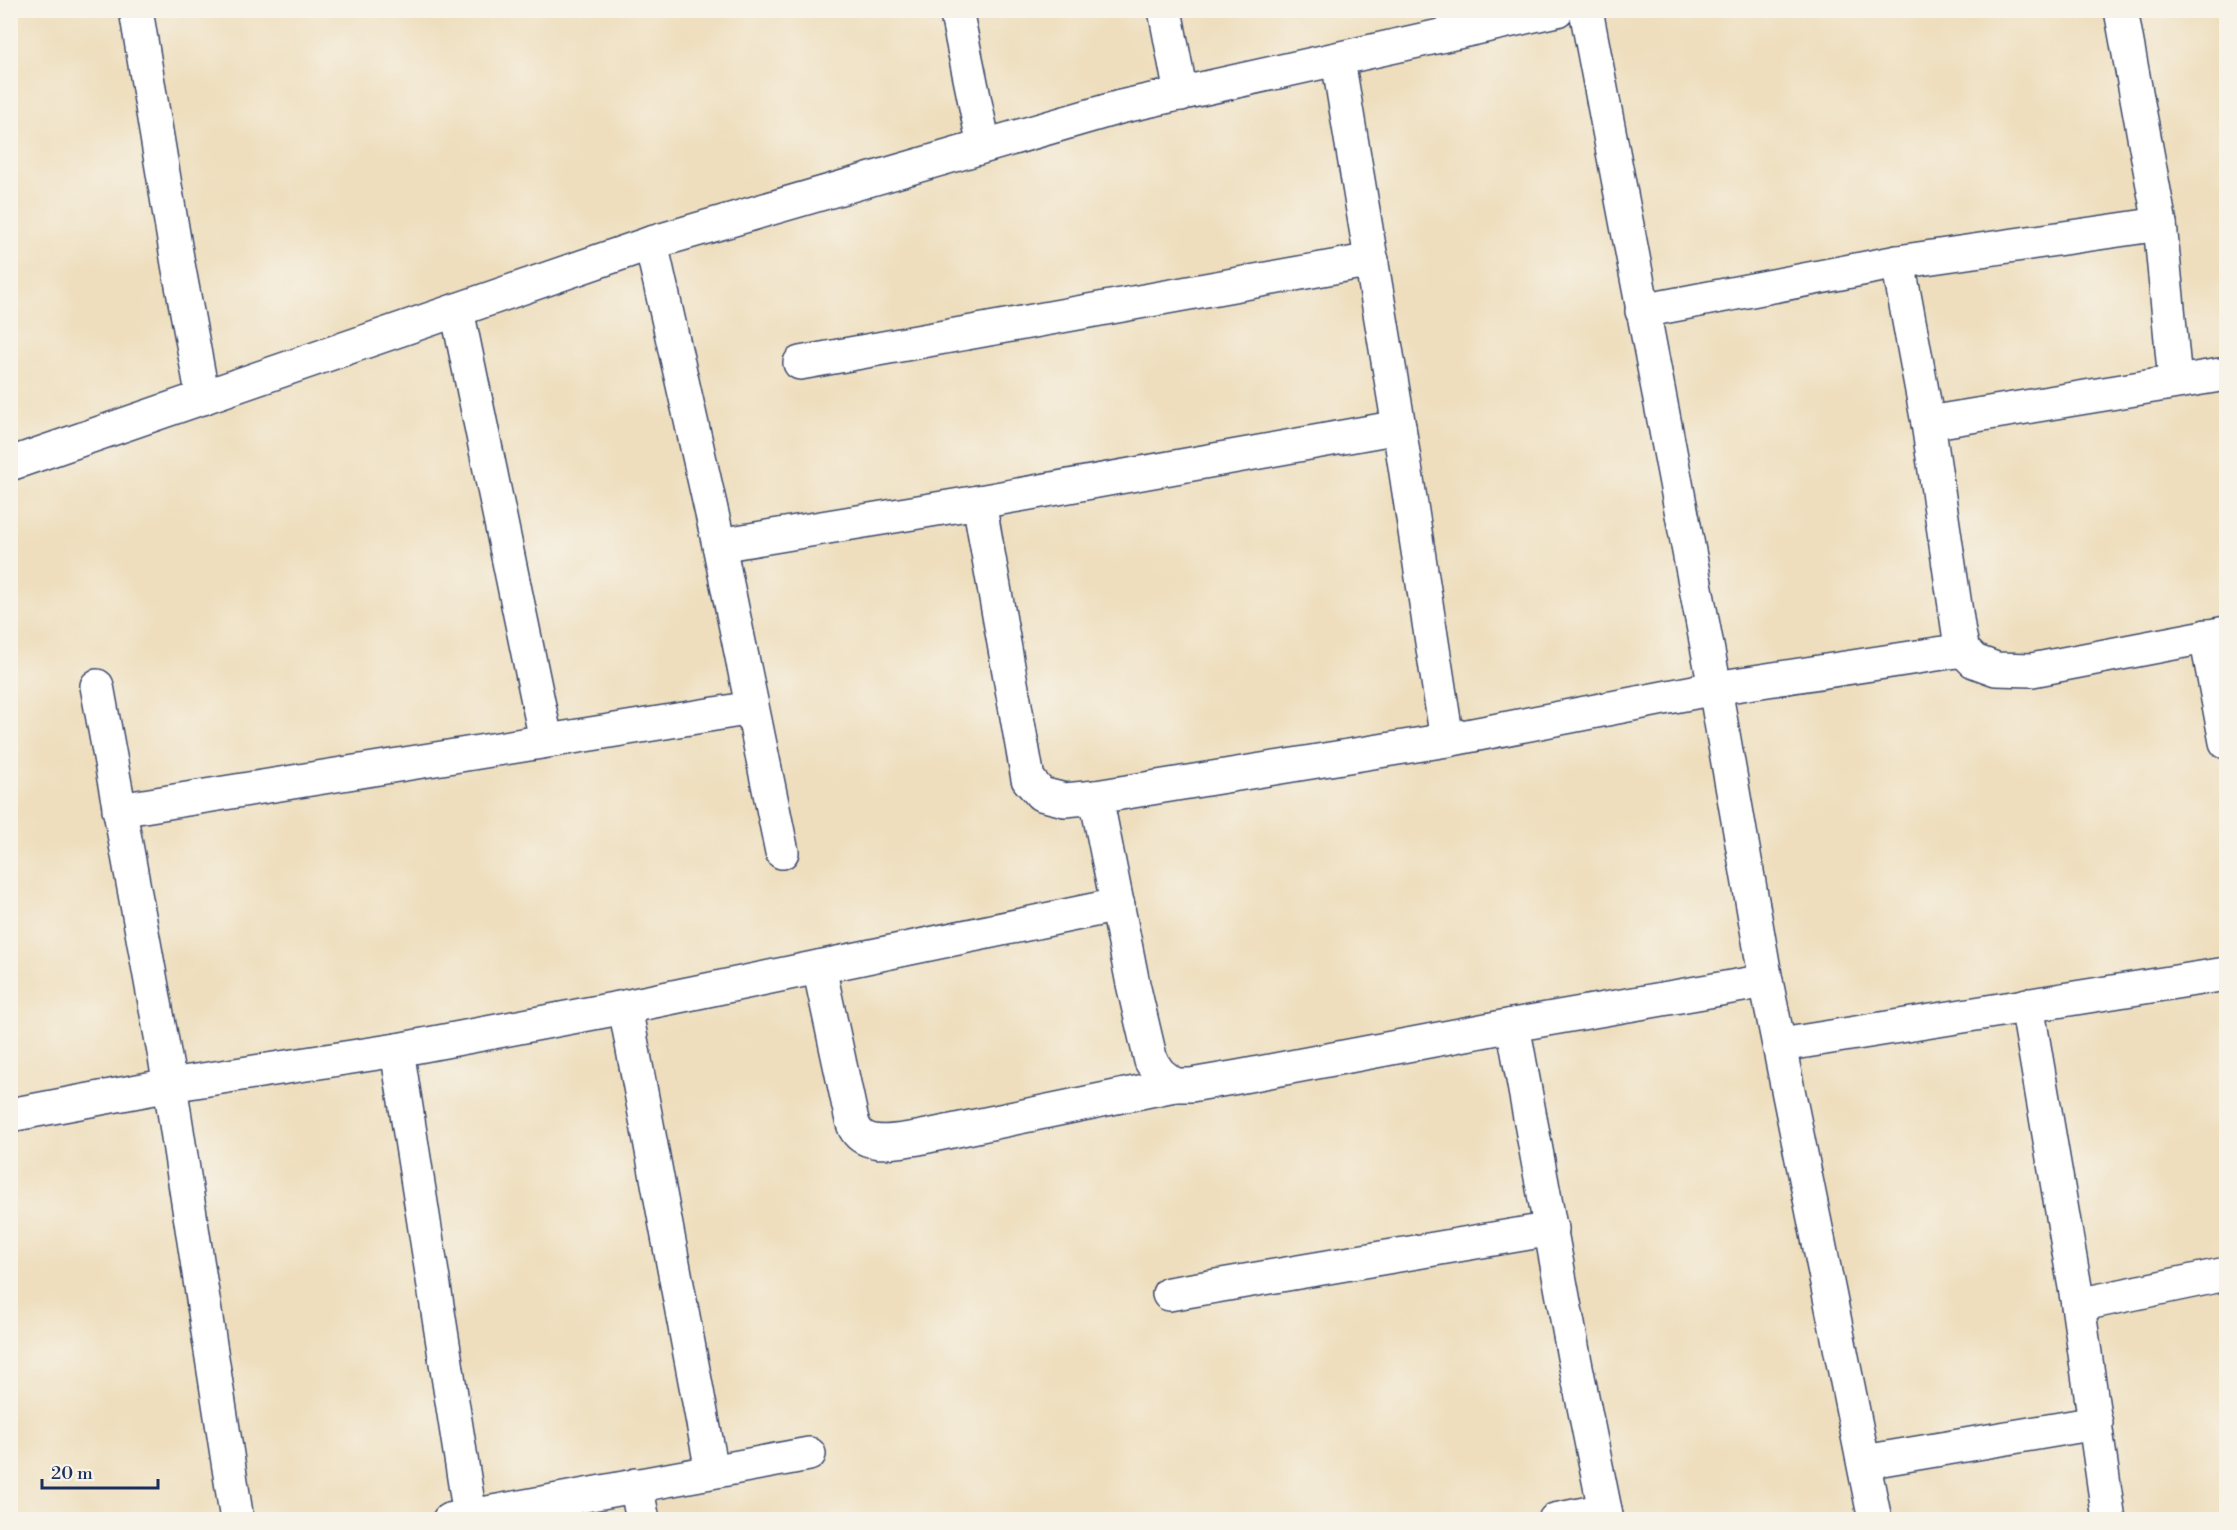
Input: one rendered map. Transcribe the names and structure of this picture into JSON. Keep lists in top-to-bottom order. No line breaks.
{"scale_bar":"20 m"}
